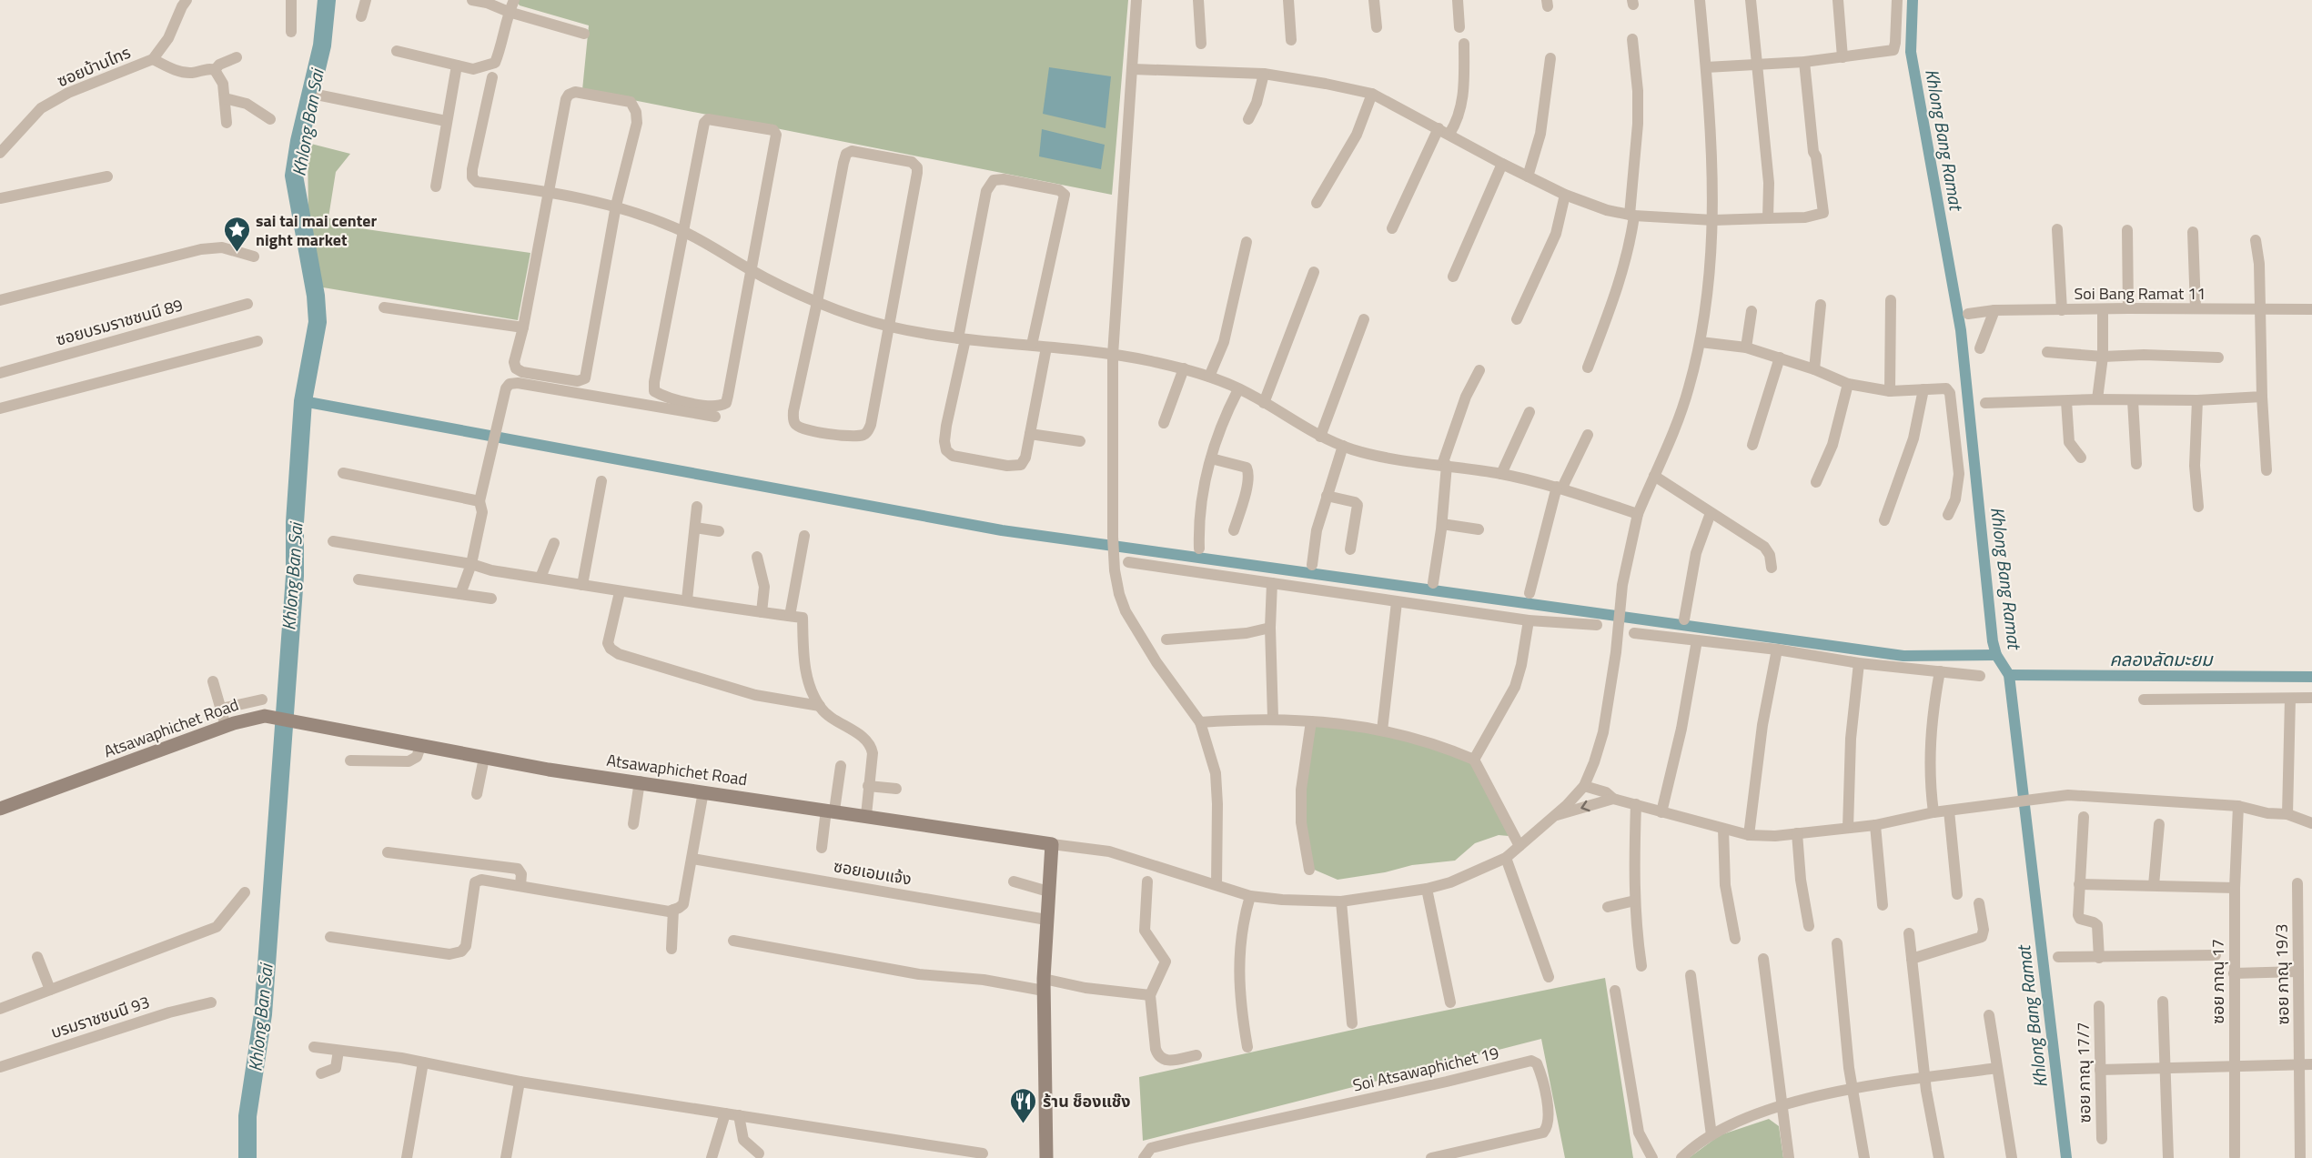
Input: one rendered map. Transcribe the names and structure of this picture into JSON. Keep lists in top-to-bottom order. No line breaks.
{"streets":{"street":["ซอยบ้านไทร","Soi Bang Ramat 11","ซอยบรมราชชนนี 89","Atsawaphichet Road","ซอยเอมแจ้ง","ซอย ภาณุ 19/3","ซอย ภาณุ 17","บรมราชชนนี 93","Soi Atsawaphichet 19","ซอย ภาณุ 17/7"]},"water":["Khlong Ban Sai","Khlong Bang Ramat","คลองลัดมะยม"],"places":{"place":["sai tai mai center night market"],"restaurant":["ร้าน ช็องแช๊ง"]}}
